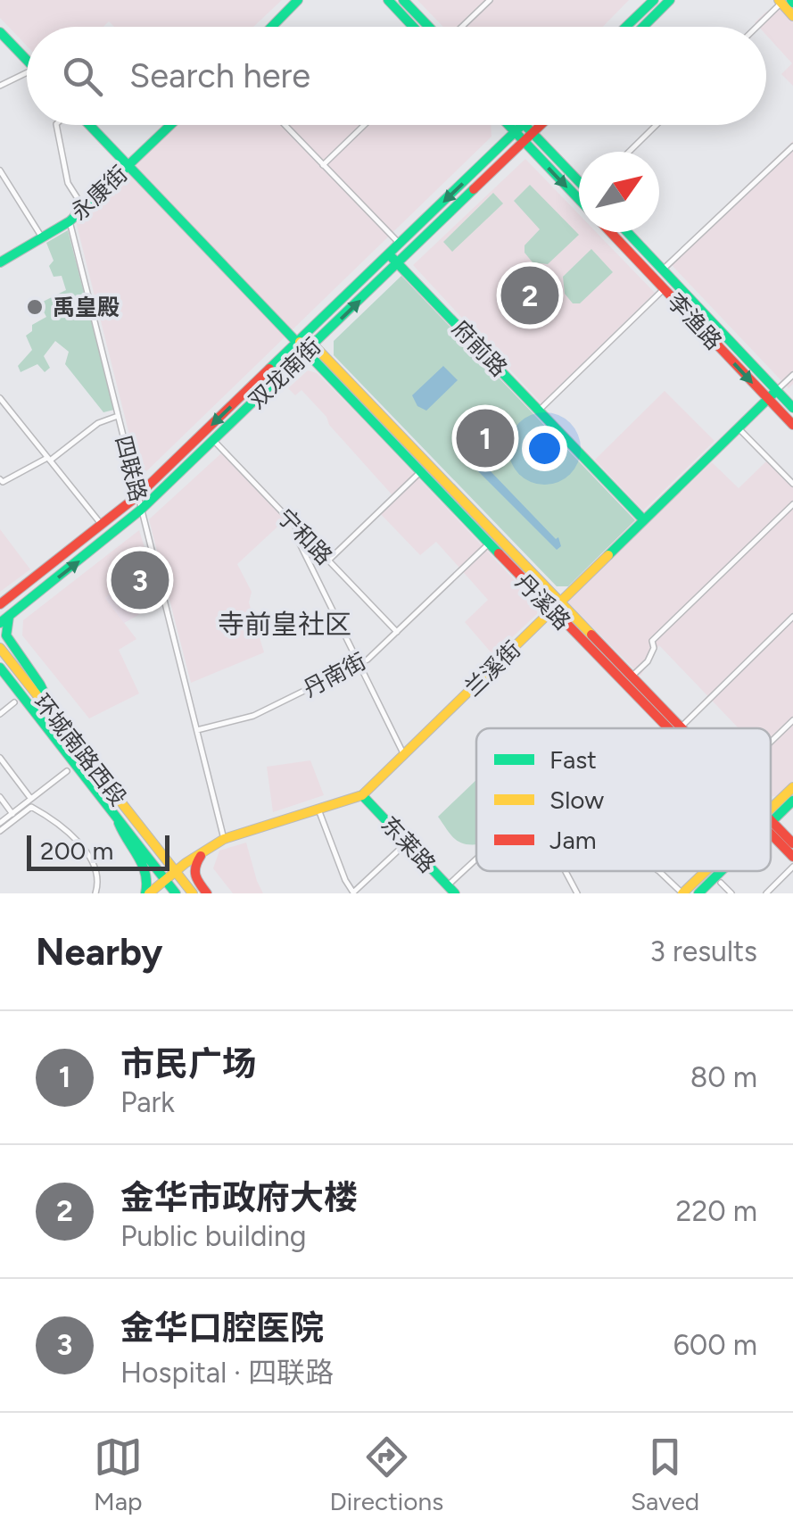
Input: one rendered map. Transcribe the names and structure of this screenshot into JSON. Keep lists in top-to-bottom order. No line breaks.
{"streets":{"main road":["永康街","李渔路","府前路","双龙南街","丹溪路","兰溪街","环城南路西段","东莱路"],"street":["四联路","宁和路","丹南街"]},"crossings":[["永康街","四联路"],["李渔路","兰溪街"],["府前路","双龙南街"],["府前路","兰溪街"],["双龙南街","四联路"],["双龙南街","宁和路"],["双龙南街","丹溪路"],["四联路","兰溪街"],["四联路","丹南街"],["宁和路","丹南街"],["丹溪路","兰溪街"],["丹溪路","丹南街"],["兰溪街","环城南路西段"],["兰溪街","东莱路"]],"districts":["寺前皇社区"],"places":["禹皇殿"],"legend":["Fast","Slow","Jam"],"scale_bar":"200 m","north":"top right","page":{"search":"Search here","pins":["2","1","3"],"scale":"200 m","heading":["Nearby","3 results"],"list":[{"mark":"1","name":"市民广场","note":"Park","value":"80 m"},{"mark":"2","name":"金华市政府大楼","note":"Public building","value":"220 m"},{"mark":"3","name":"金华口腔医院","note":"Hospital · 四联路","value":"600 m"}],"nav":["Map","Directions","Saved"]}}
